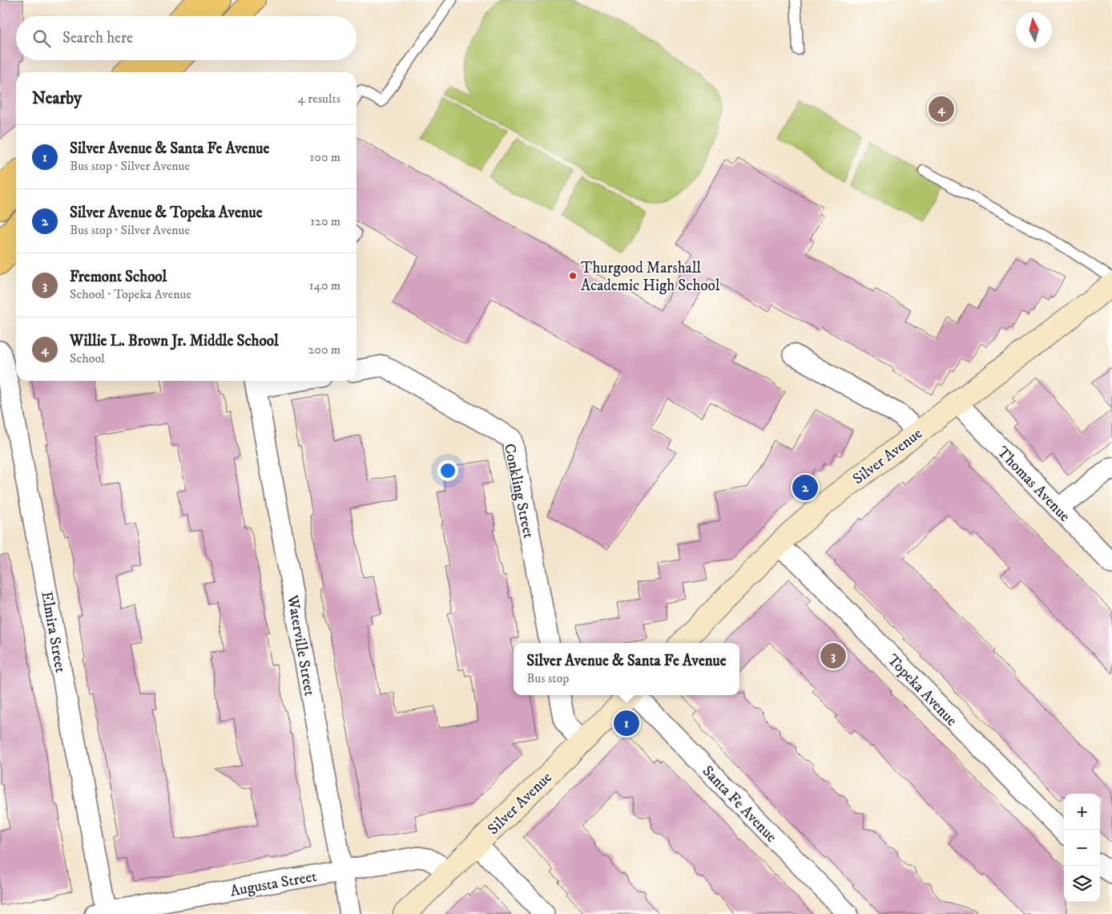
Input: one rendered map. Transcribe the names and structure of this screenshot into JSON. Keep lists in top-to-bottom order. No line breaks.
{"streets":{"street":["Silver Avenue","Thomas Avenue","Conkling Street","Elmira Street","Waterville Street","Topeka Avenue","Santa Fe Avenue","Augusta Street"]},"crossings":[["Silver Avenue","Thomas Avenue"],["Silver Avenue","Topeka Avenue"],["Silver Avenue","Augusta Street"],["Elmira Street","Augusta Street"],["Waterville Street","Augusta Street"]],"places":["Thurgood Marshall Academic High School"],"north":"top","page":{"search":"Search here","heading":["Nearby","4 results"],"pins":["4","2","3","1"],"list":[{"mark":"1","name":"Silver Avenue & Santa Fe Avenue","note":"Bus stop · Silver Avenue","value":"100 m"},{"mark":"2","name":"Silver Avenue & Topeka Avenue","note":"Bus stop · Silver Avenue","value":"120 m"},{"mark":"3","name":"Fremont School","note":"School · Topeka Avenue","value":"140 m"},{"mark":"4","name":"Willie L. Brown Jr. Middle School","note":"School","value":"200 m"}],"popup":["Silver Avenue & Santa Fe Avenue","Bus stop"],"map_buttons":["+","−"]}}
